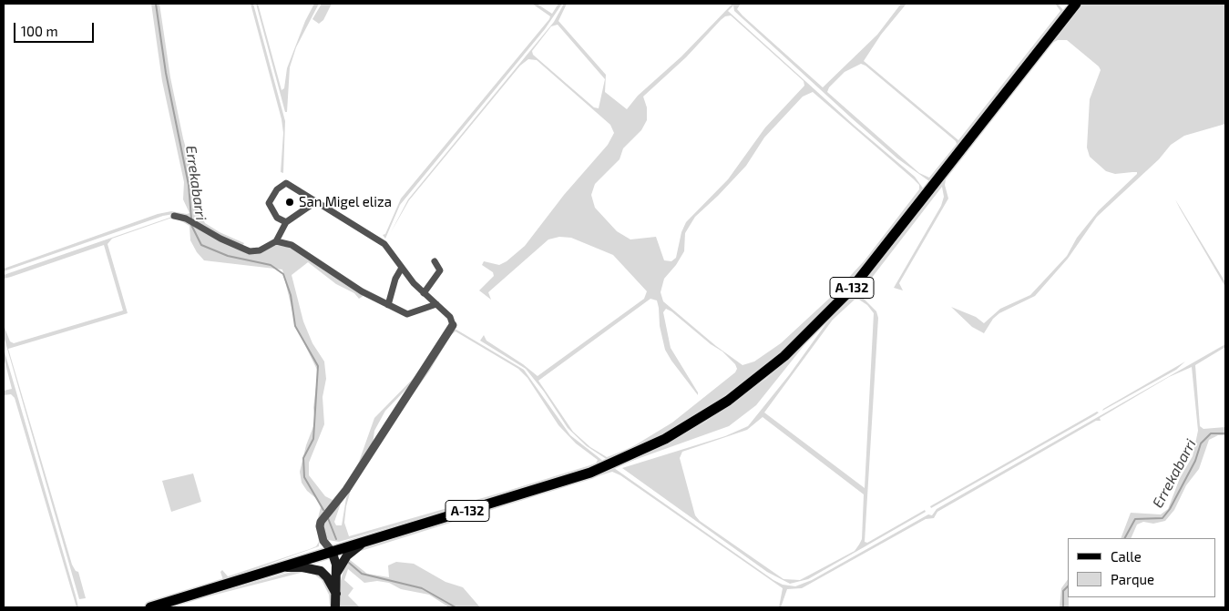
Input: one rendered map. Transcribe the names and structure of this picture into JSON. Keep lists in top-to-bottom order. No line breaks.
{"streets":{"main road":["A-132"]},"water":["Errekabarri"],"places":["San Migel eliza"],"legend":["Calle","Parque"],"scale_bar":"100 m"}
